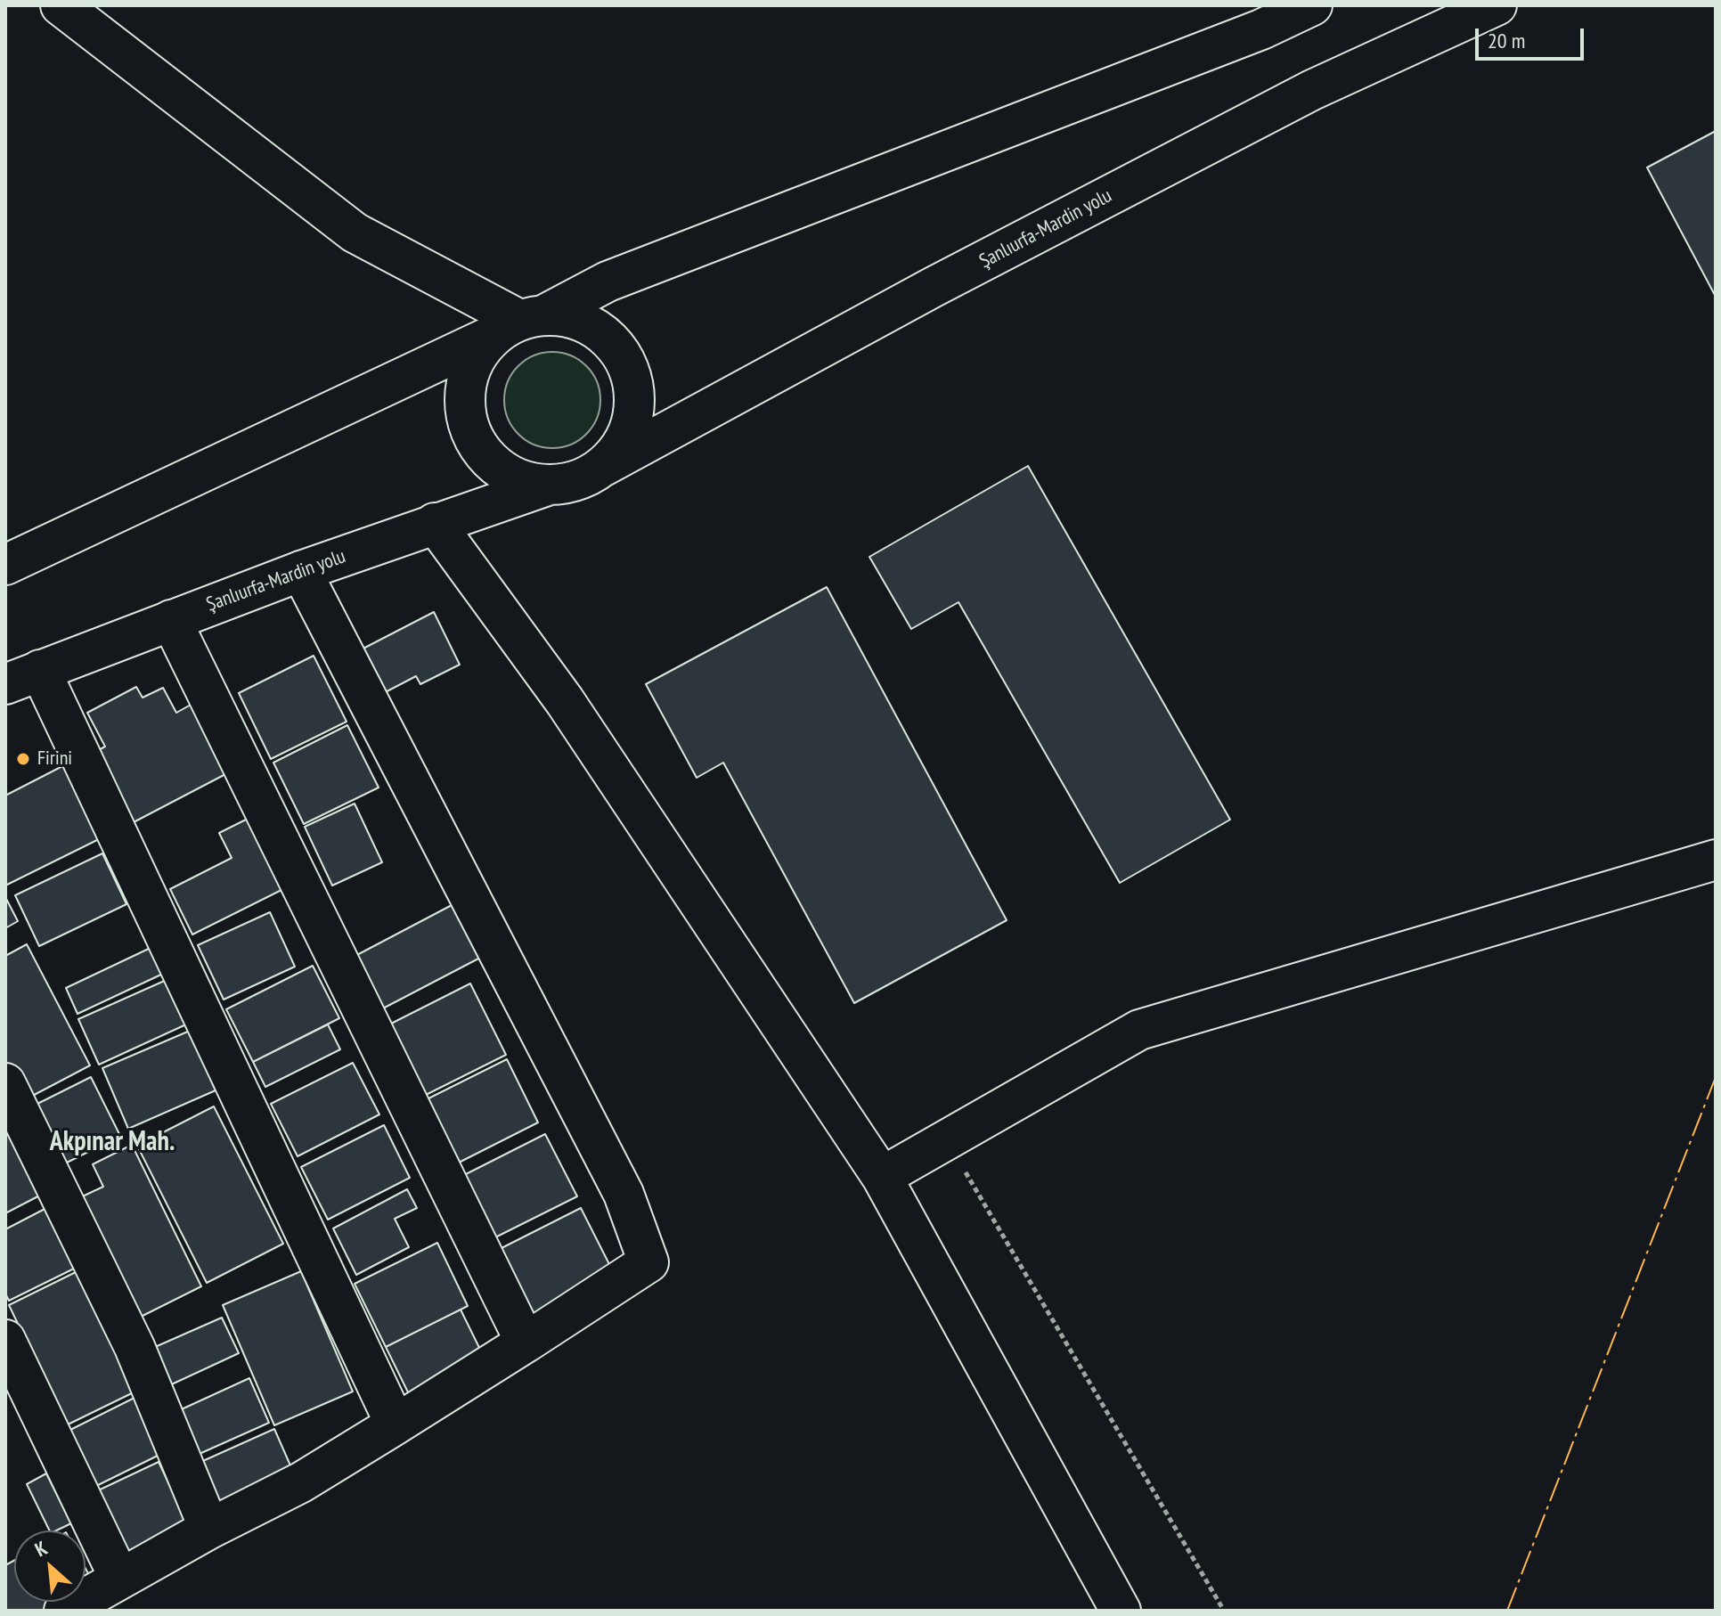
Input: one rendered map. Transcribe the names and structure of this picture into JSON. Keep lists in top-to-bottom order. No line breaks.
{"streets":{"main road":["Şanlıurfa-Mardin yolu"]},"districts":["Akpınar Mah."],"places":["Firini"],"scale_bar":"20 m","north":"top left"}
